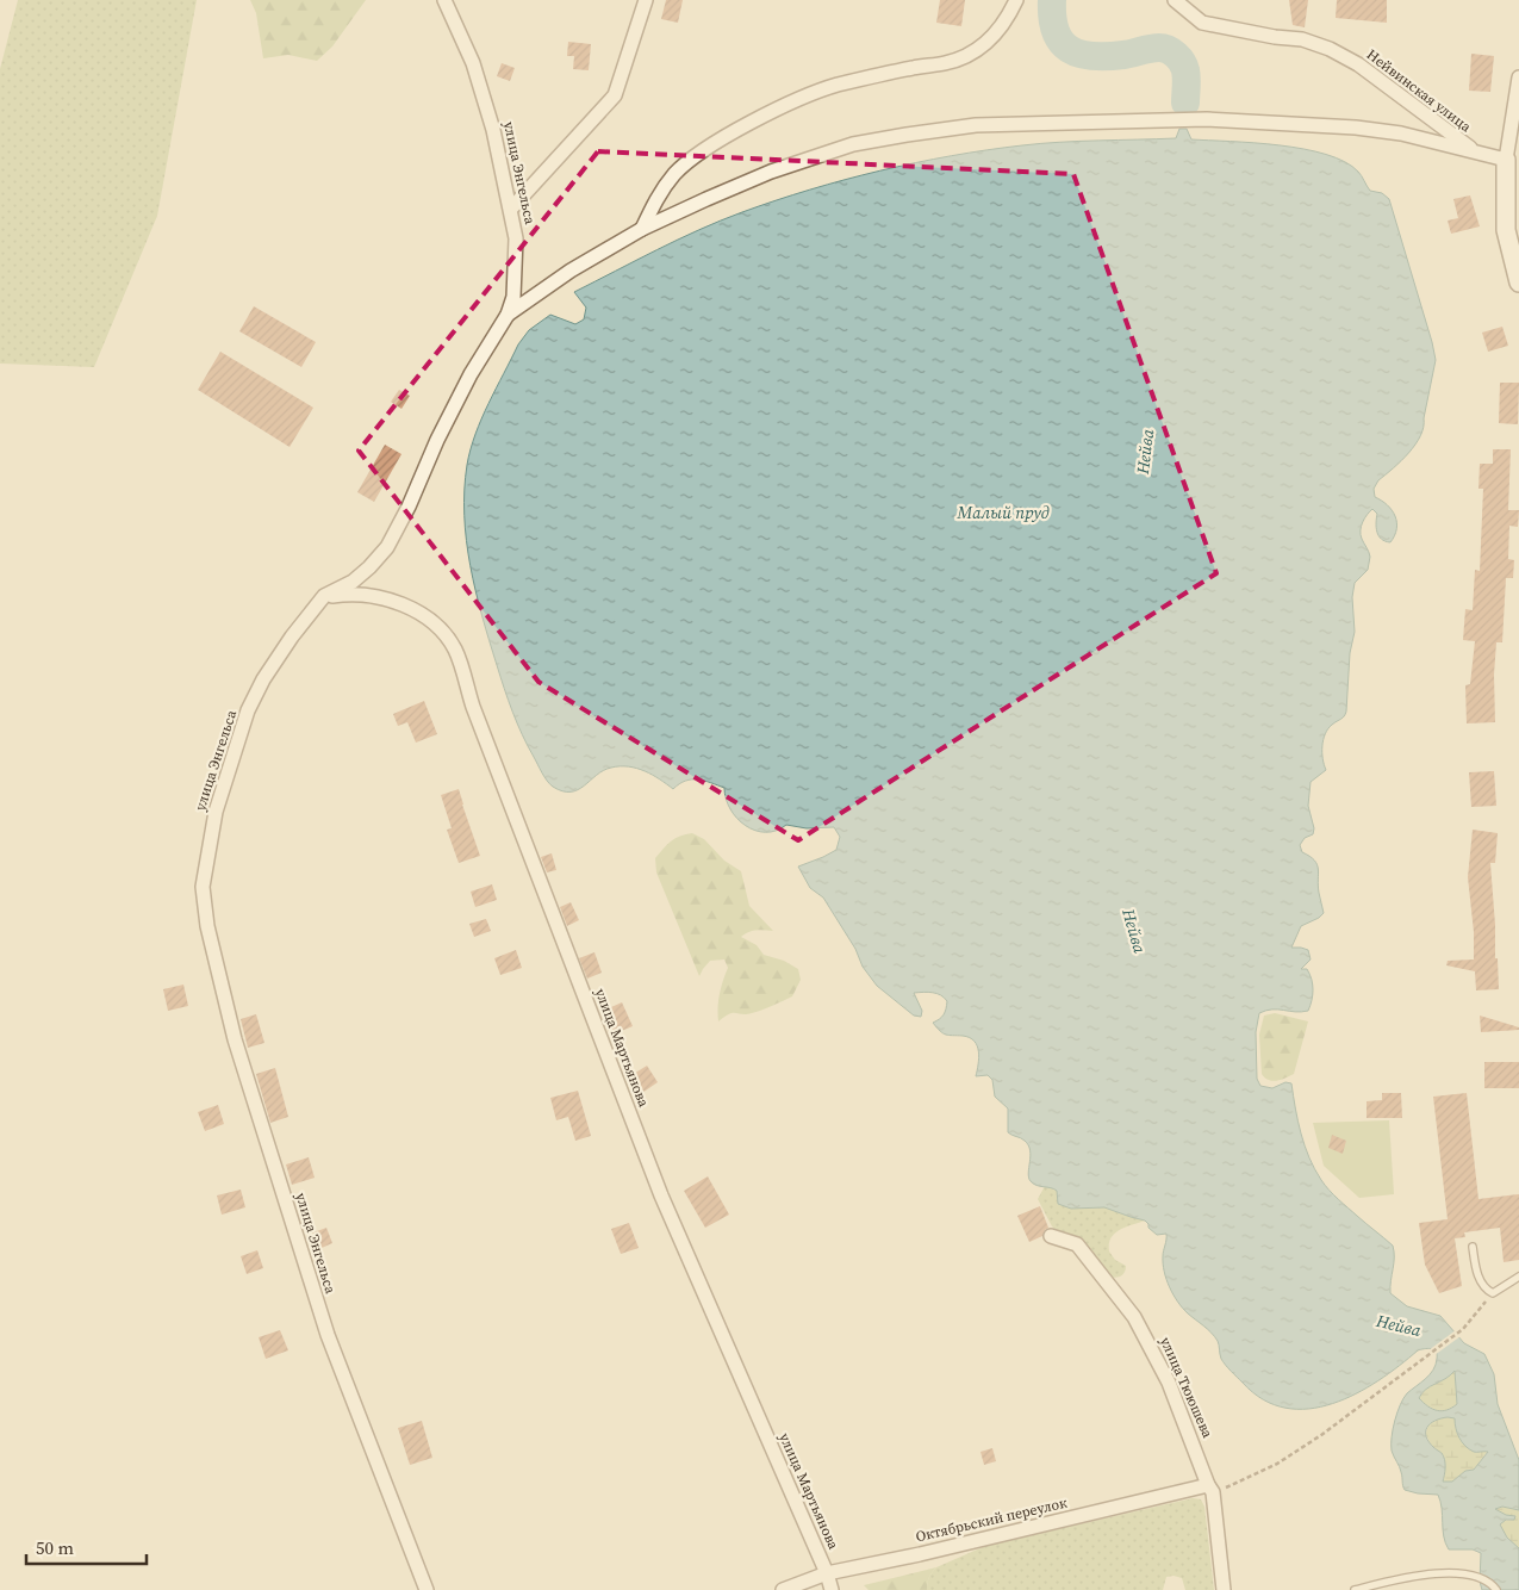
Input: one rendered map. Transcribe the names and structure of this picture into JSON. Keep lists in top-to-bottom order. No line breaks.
{"streets":{"street":["Нейвинская улица","улица Энгельса","улица Мартьянова","улица Тююшева","Октябрьский переулок"]},"crossings":[["улица Энгельса","улица Мартьянова"],["улица Мартьянова","Октябрьский переулок"],["улица Тююшева","Октябрьский переулок"]],"water":["Нейва","Малый пруд"],"scale_bar":"50 m"}
